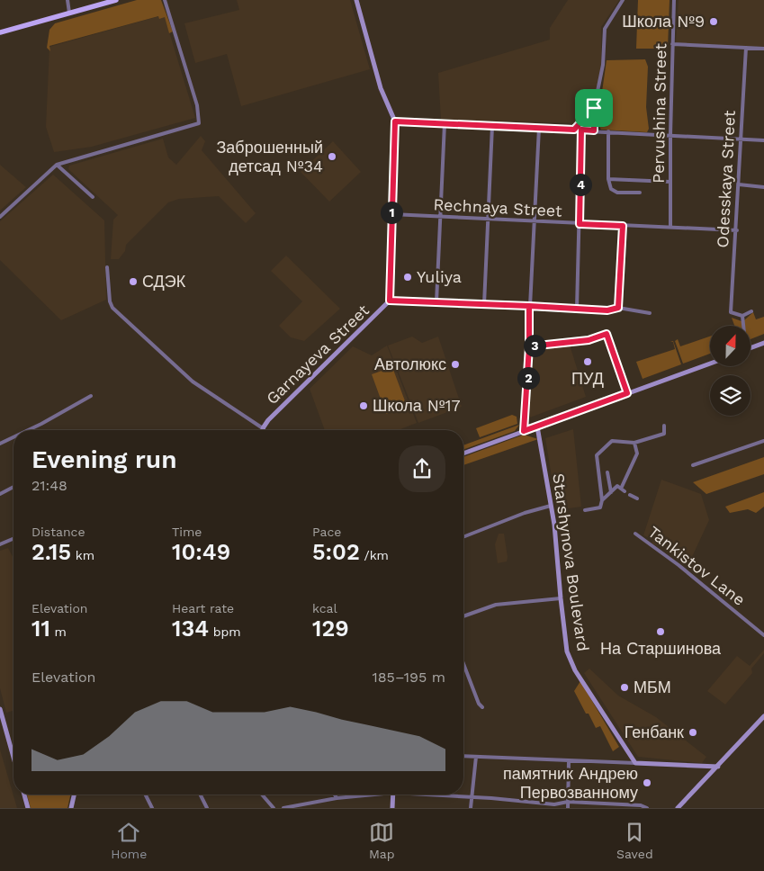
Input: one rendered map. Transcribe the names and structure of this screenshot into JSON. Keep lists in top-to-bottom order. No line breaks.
{"streets":{"street":["Pervushina Street","Odesskaya Street","Rechnaya Street","Garnayeva Street","Starshynova Boulevard","Tankistov Lane"]},"crossings":[["Pervushina Street","Rechnaya Street"],["Odesskaya Street","Rechnaya Street"],["Rechnaya Street","Garnayeva Street"]],"places":["Школа №9","Заброшенный детсад №34","Yuliya","СДЭК","ПУД","Автолюкс","Школа №17","На Старшинова","МБМ","Генбанк","памятник Андрею Первозванному"],"north":"top","page":{"pins":["4","1","3","2"],"heading":["Evening run","21:48"],"stats":[["Distance","2.15 km"],["Time","10:49"],["Pace","5:02 /km"],["Elevation","11 m"],["Heart rate","134 bpm"],["kcal","129"]],"chart":["Elevation","185–195 m"],"tabs":["Home","Map","Saved"]}}
